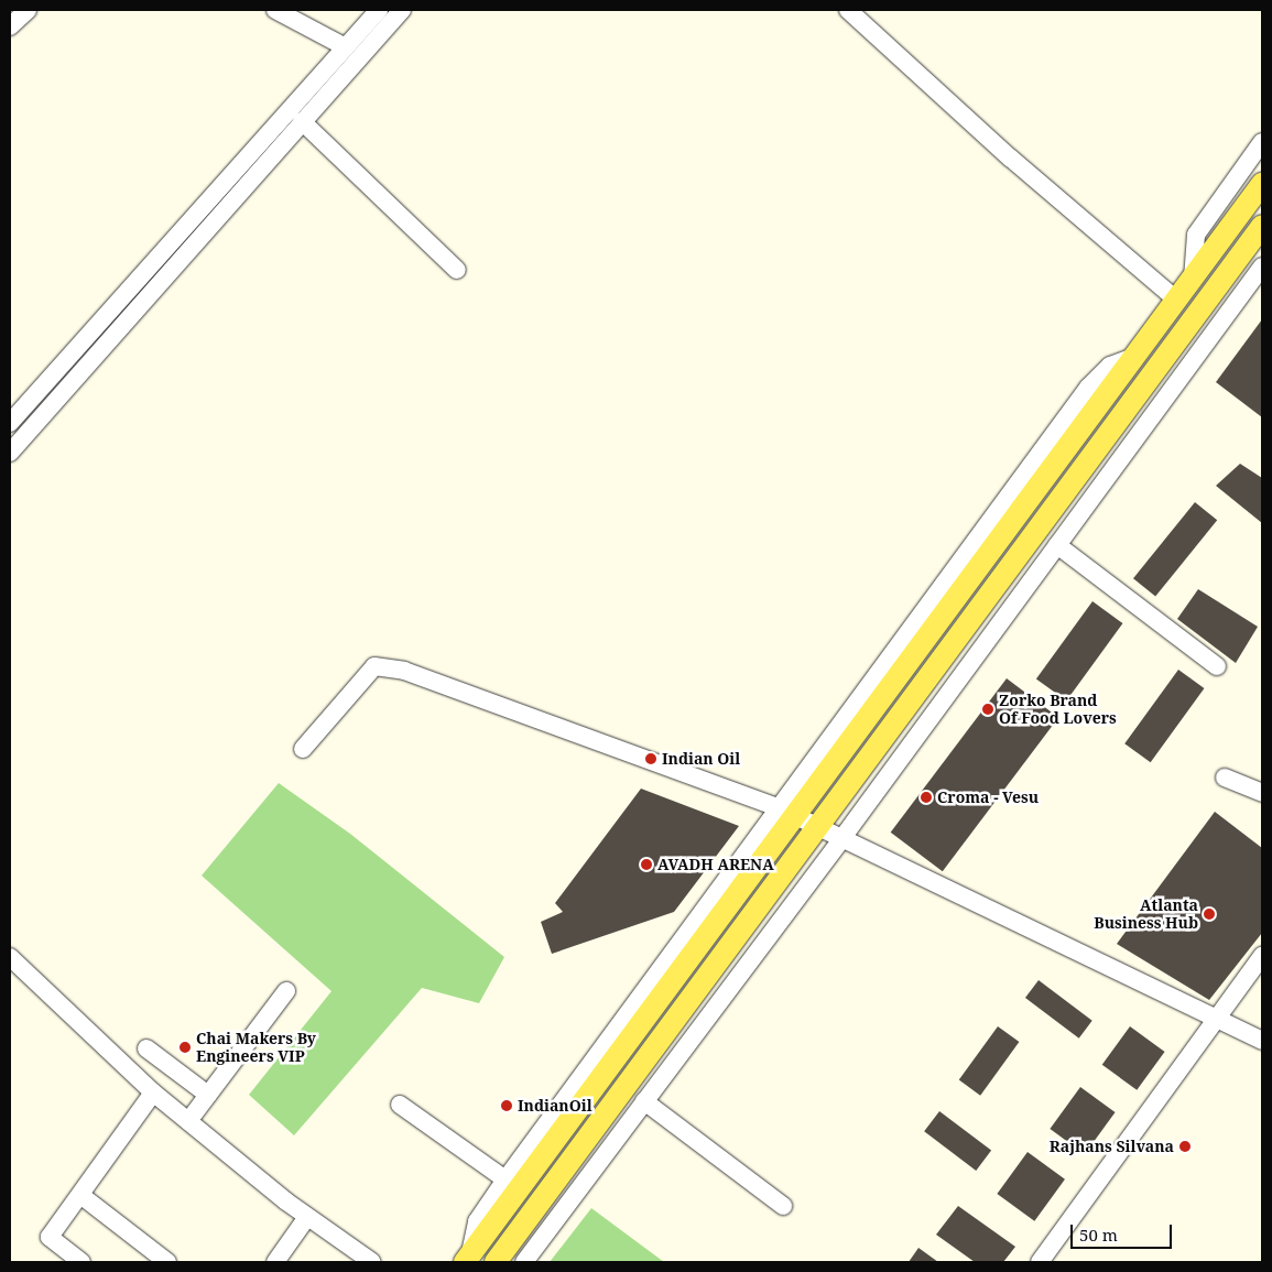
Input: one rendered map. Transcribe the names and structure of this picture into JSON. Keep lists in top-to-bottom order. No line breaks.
{"places":["Zorko Brand Of Food Lovers","Indian Oil","Croma - Vesu","AVADH ARENA","Atlanta Business Hub","Chai Makers By Engineers VIP","IndianOil","Rajhans Silvana"],"scale_bar":"50 m"}
